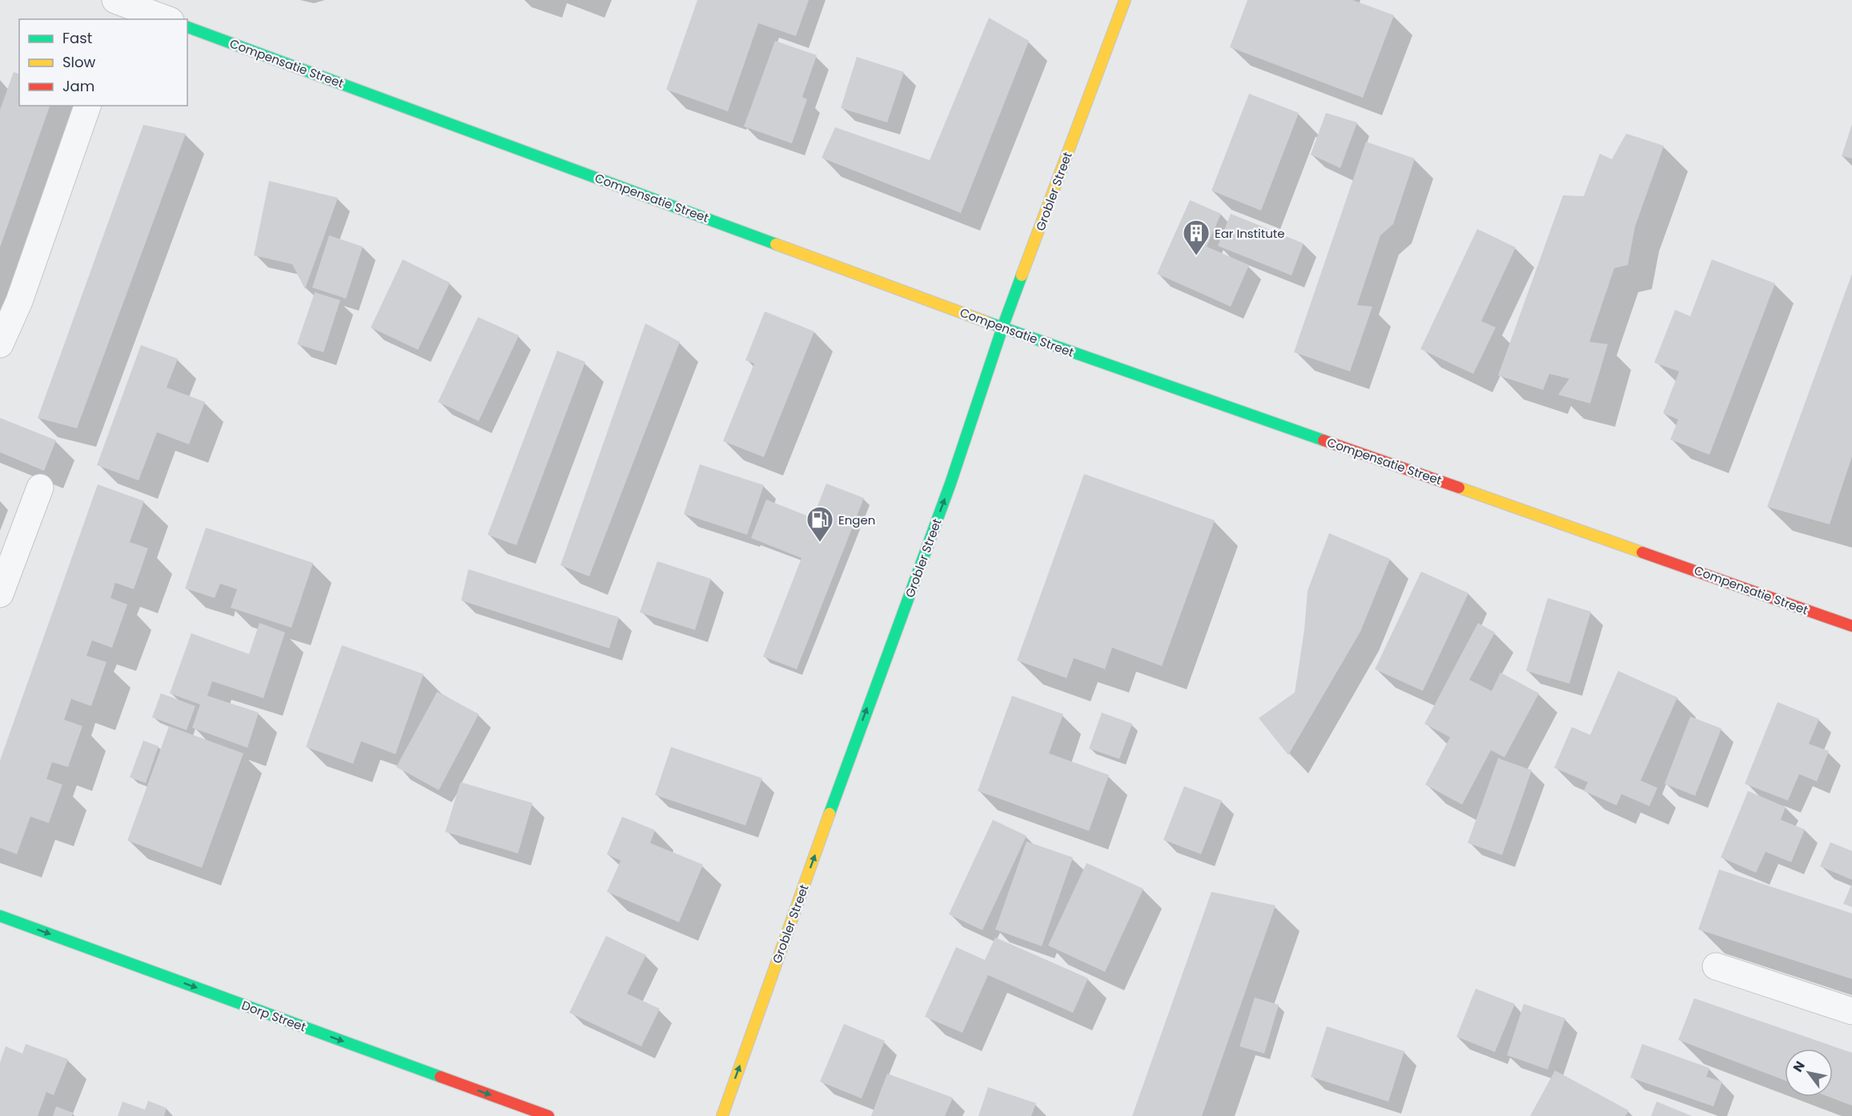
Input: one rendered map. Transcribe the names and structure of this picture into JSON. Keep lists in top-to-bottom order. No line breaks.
{"streets":{"street":["Compensatie Street","Grobler Street","Dorp Street"]},"crossings":[["Compensatie Street","Grobler Street"]],"one_way":["Grobler Street","Dorp Street"],"places":{"building":["Ear Institute"],"fuel station":["Engen"]},"legend":["Fast","Slow","Jam"],"north":"top left"}
